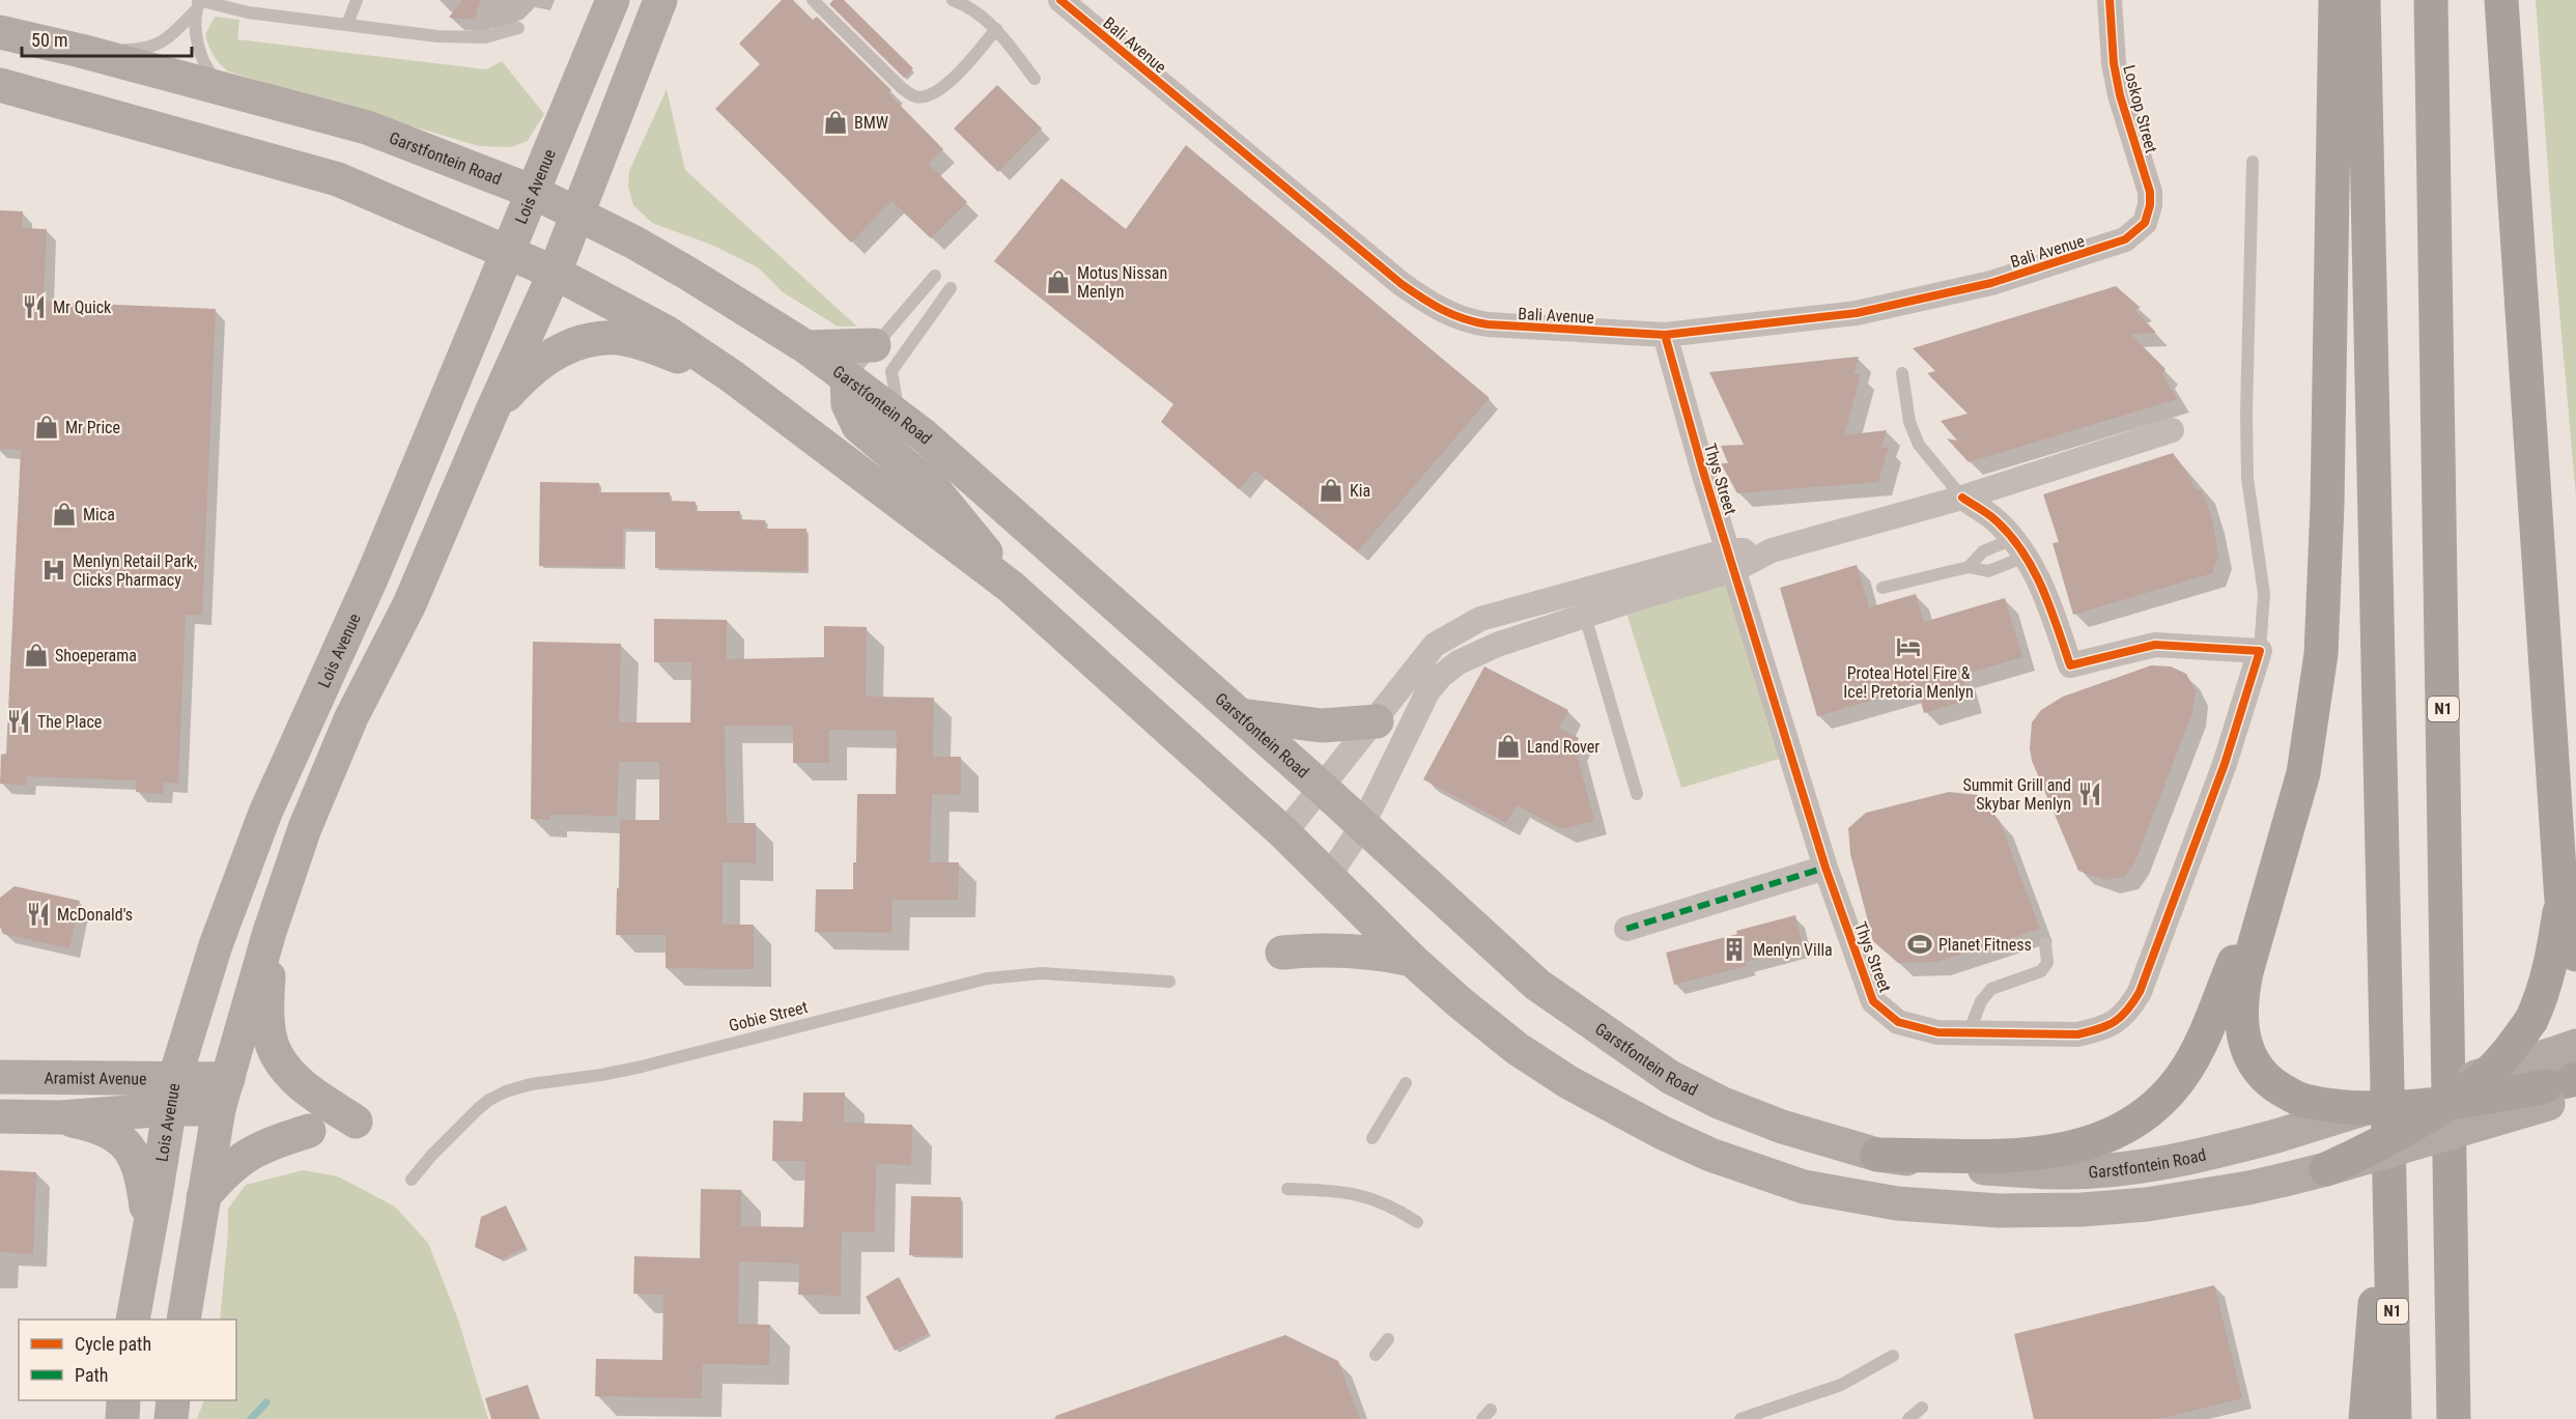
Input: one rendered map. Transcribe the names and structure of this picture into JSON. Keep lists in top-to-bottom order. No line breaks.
{"streets":{"highway":["N1"],"main road":["Garstfontein Road","Lois Avenue","Aramist Avenue"],"street":["Bali Avenue","Loskop Street","Thys Street"],"lane":["Gobie Street"]},"crossings":[["Bali Avenue","Loskop Street"],["Bali Avenue","Thys Street"],["Garstfontein Road","Lois Avenue"],["Lois Avenue","Aramist Avenue"]],"places":{"shop":["BMW","Motus Nissan Menlyn","Mr Price","Kia","Mica","Shoeperama","Land Rover"],"restaurant":["Mr Quick","The Place","Summit Grill and Skybar Menlyn","McDonald's"],"hospital":["Menlyn Retail Park, Clicks Pharmacy"],"hotel":["Protea Hotel Fire & Ice! Pretoria Menlyn"],"sports":["Planet Fitness"],"building":["Menlyn Villa"]},"legend":["Cycle path","Path"],"scale_bar":"50 m"}
